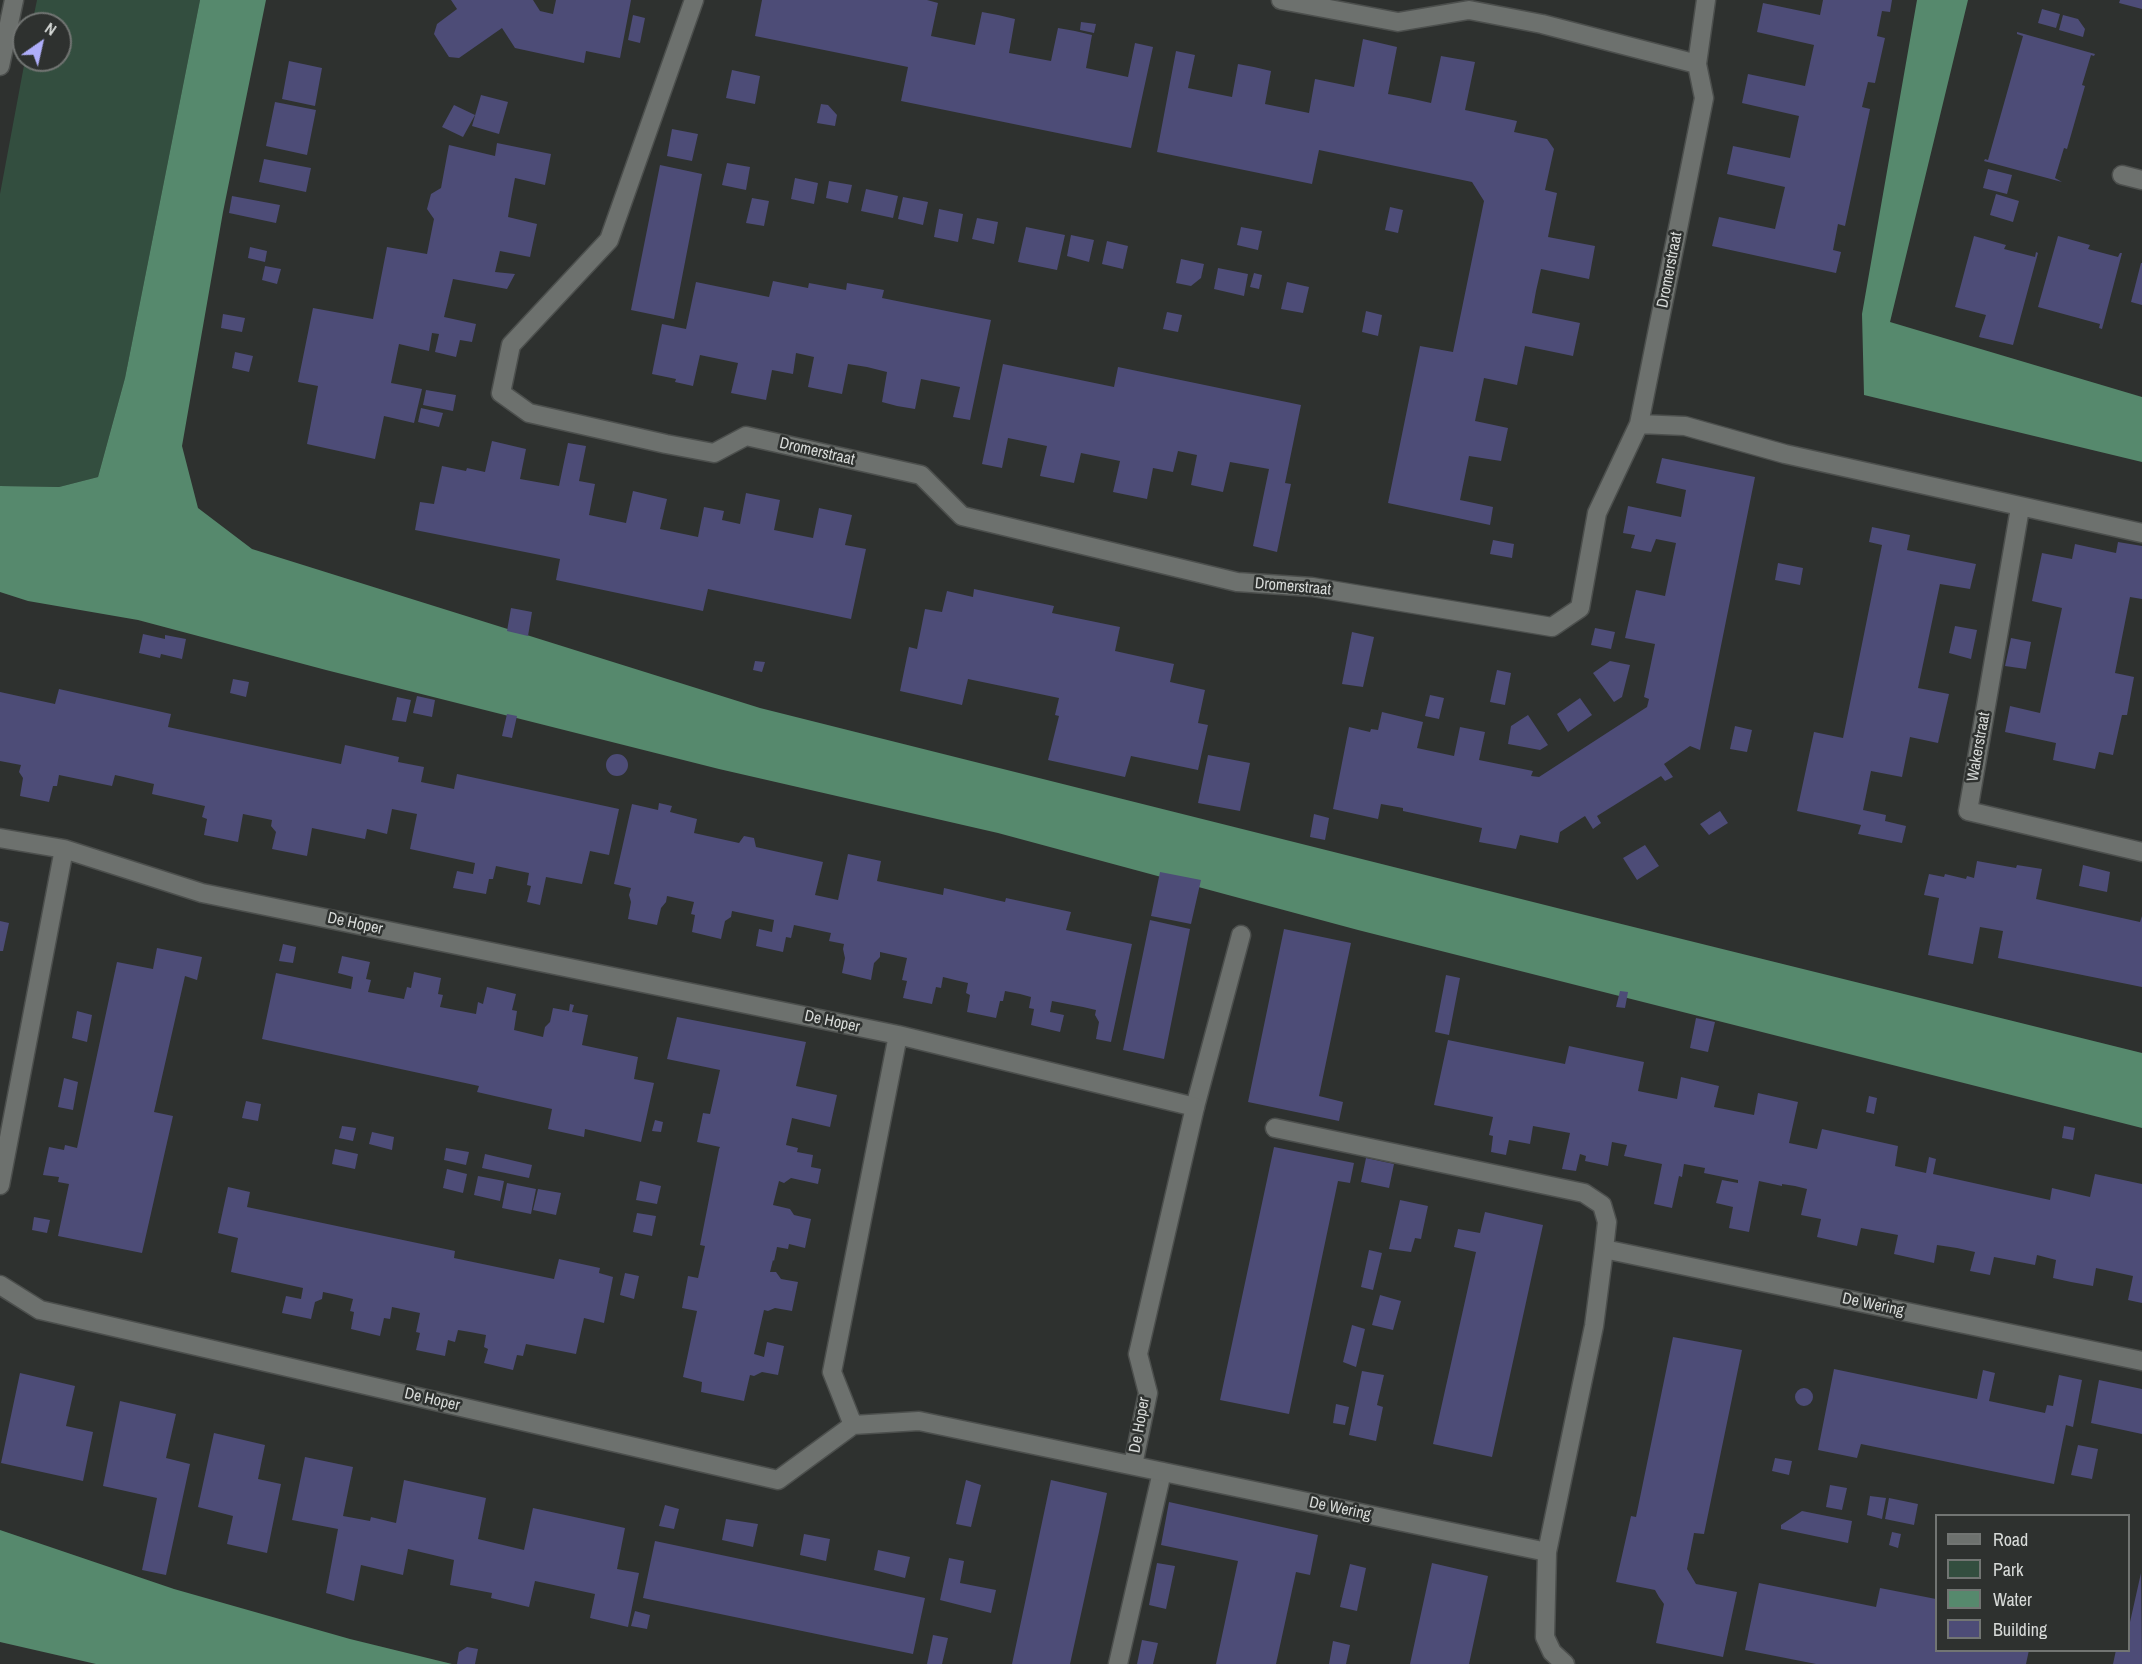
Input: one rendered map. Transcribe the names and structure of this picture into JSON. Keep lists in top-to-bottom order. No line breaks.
{"streets":{"street":["Dromerstraat","Wakerstraat","De Hoper","De Wering"]},"crossings":[["De Hoper","De Wering"]],"legend":["Road","Park","Water","Building"],"north":"top right"}
